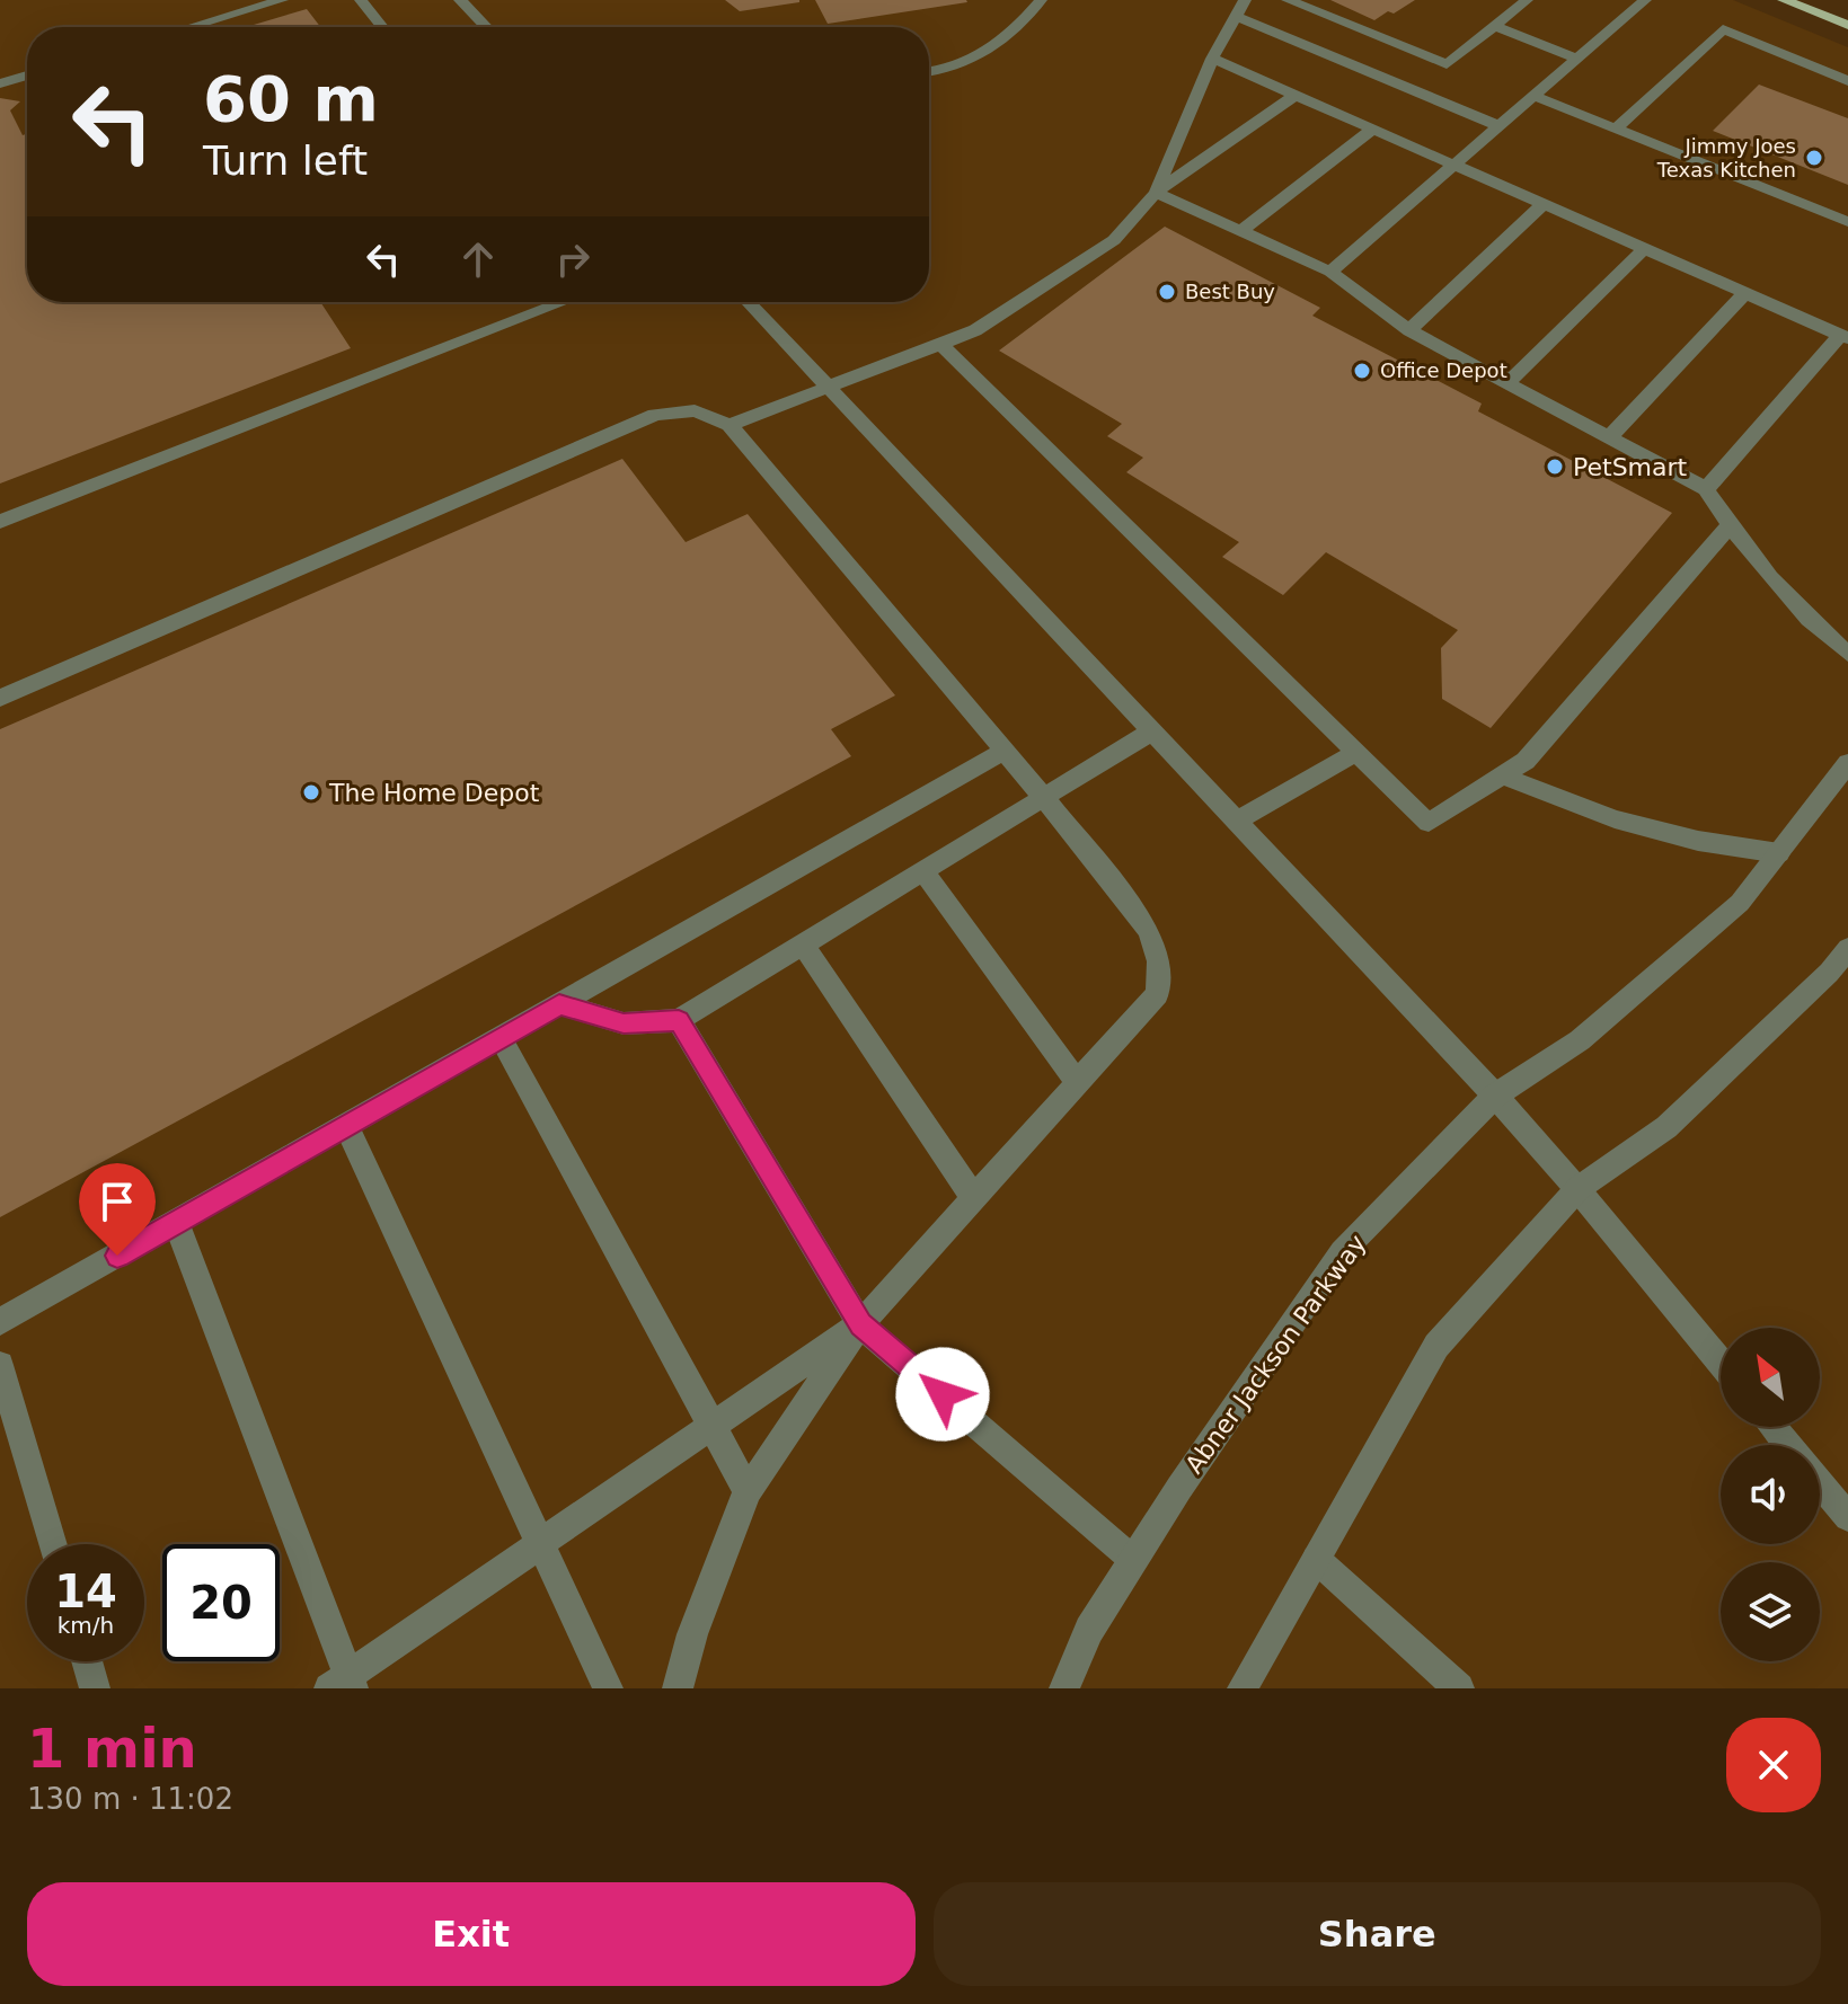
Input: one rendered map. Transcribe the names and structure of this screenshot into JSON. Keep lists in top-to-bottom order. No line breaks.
{"streets":{"street":["Abner Jackson Parkway"]},"places":["Jimmy Joes Texas Kitchen","Best Buy","Office Depot","PetSmart","The Home Depot"],"north":"top left","page":{"turn":["60 m","Turn left"],"speed":"14 km/h","limit":"20","heading":["1 min","130 m · 11:02"],"buttons":["Exit","Share"]}}
